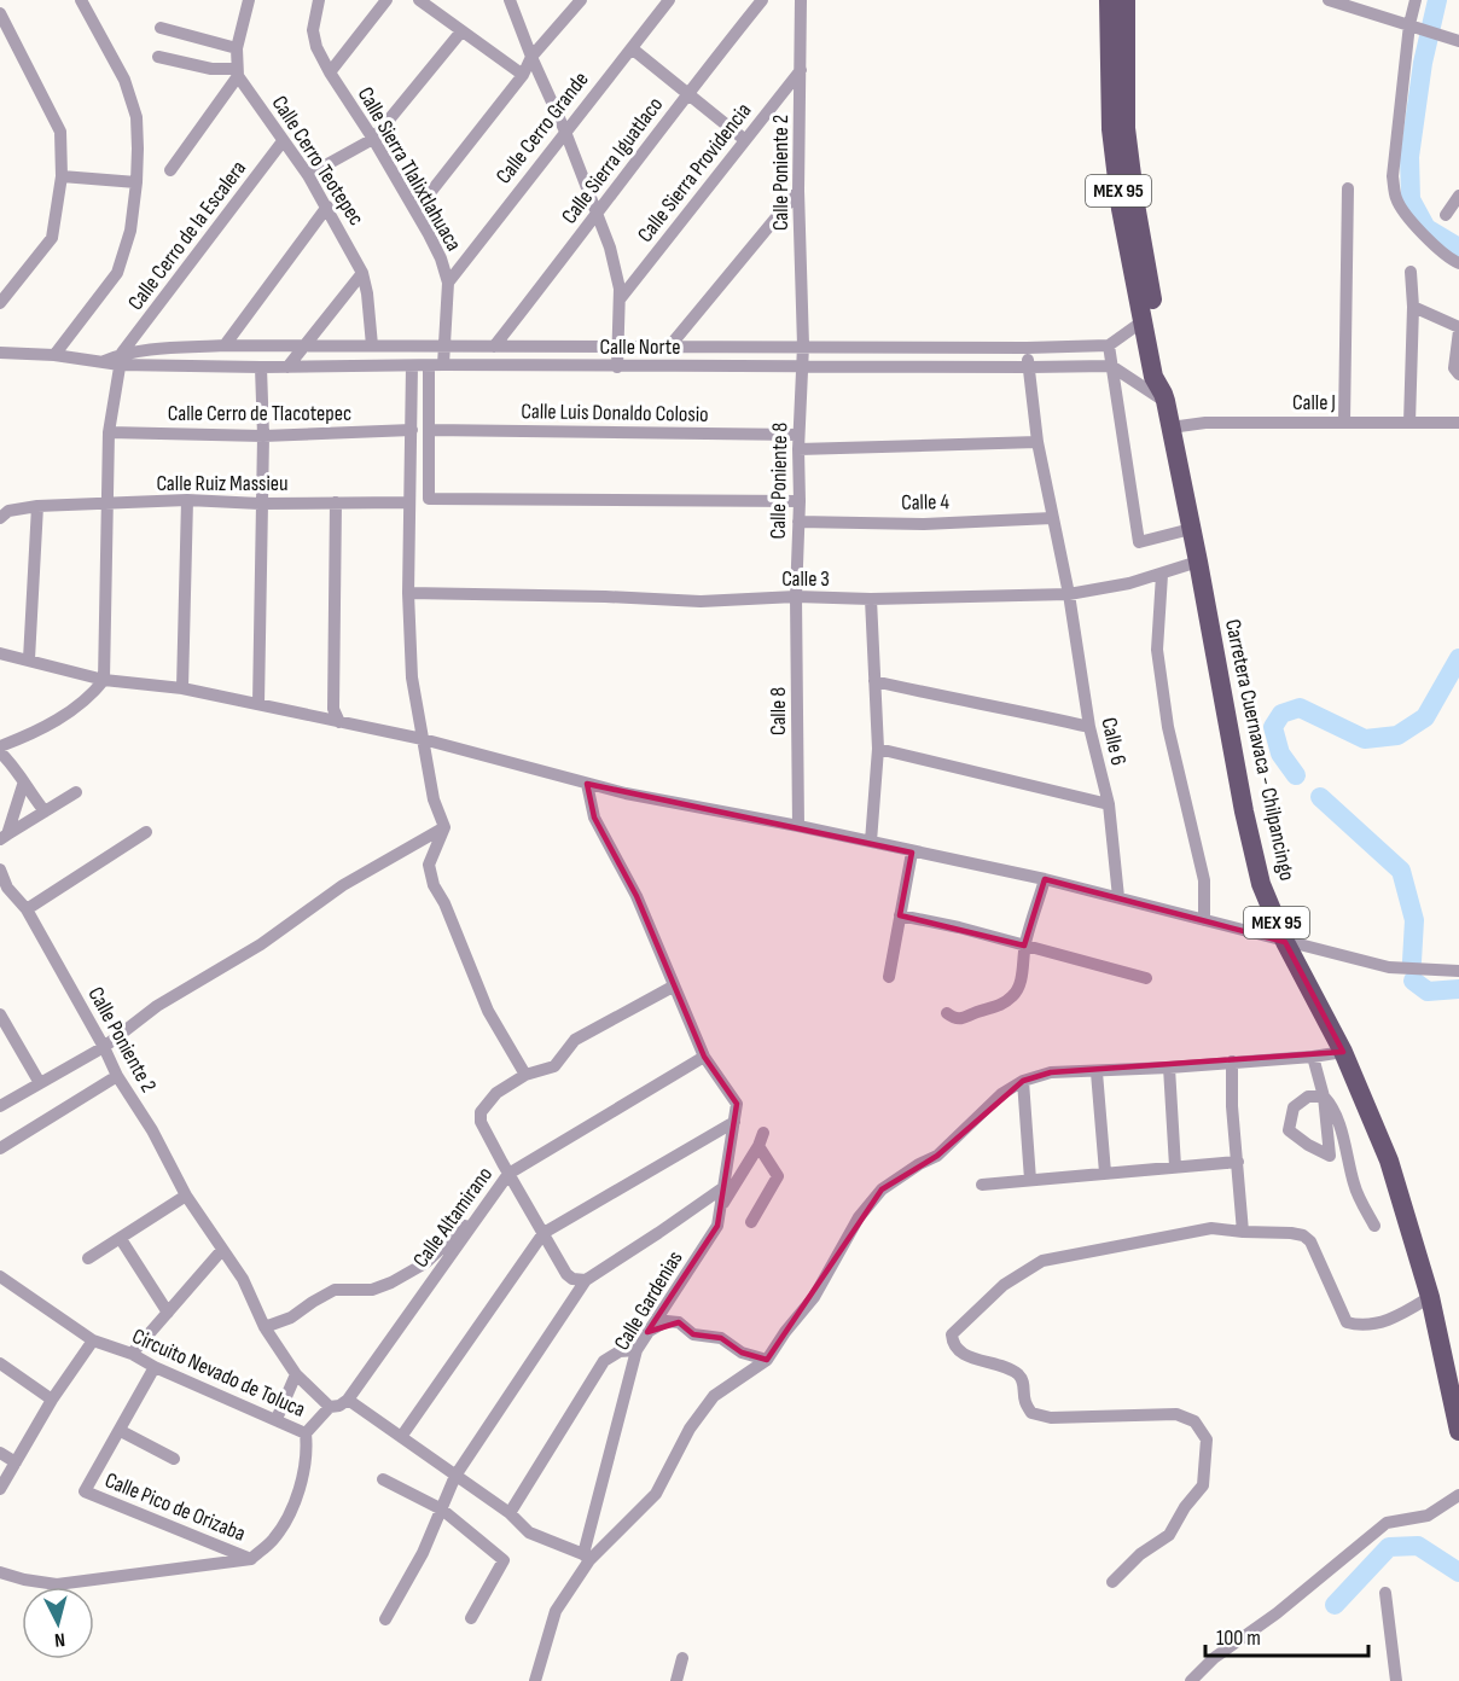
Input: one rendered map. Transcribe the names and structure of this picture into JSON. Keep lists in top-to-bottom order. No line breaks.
{"streets":{"main road":["MEX 95","Carretera Cuernavaca - Chilpancingo"],"street":["Calle Cerro Grande","Calle Cerro Teotepec","Calle Sierra Iguatlaco","Calle Sierra Tlalixtlahuaca","Calle Sierra Providencia","Calle Poniente 2","Calle Cerro de la Escalera","Calle Norte","Calle J","Calle Cerro de Tlacotepec","Calle Luis Donaldo Colosio","Calle Poniente 8","Calle Ruiz Massieu","Calle 4","Calle 3","Calle 8","Calle 6","Calle Altamirano","Calle Gardenias","Circuito Nevado de Toluca","Calle Pico de Orizaba"]},"crossings":[["Calle Cerro Grande","Calle Sierra Tlalixtlahuaca"],["Calle Cerro Teotepec","Calle Cerro de la Escalera"],["Calle Cerro Teotepec","Calle Norte"],["Calle Sierra Iguatlaco","Calle Norte"],["Calle Sierra Tlalixtlahuaca","Calle Norte"],["Calle Sierra Providencia","Calle Poniente 2"],["Calle Poniente 2","Calle Norte"],["Calle Poniente 2","Calle Poniente 8"],["Calle Cerro de la Escalera","Calle Norte"],["Calle Norte","Calle Poniente 8"],["Calle Norte","Calle 6"],["Calle J","Carretera Cuernavaca - Chilpancingo"],["Calle Luis Donaldo Colosio","Calle Poniente 8"],["Calle Poniente 8","Calle 4"],["Calle Poniente 8","Calle 3"],["Calle Poniente 8","Calle 8"],["Calle 4","Calle 6"],["Calle 3","Calle 8"],["Calle 3","Calle 6"],["Calle 3","Carretera Cuernavaca - Chilpancingo"],["Calle Altamirano","Calle Gardenias"],["Circuito Nevado de Toluca","Calle Pico de Orizaba"]],"scale_bar":"100 m","north":"bottom"}
